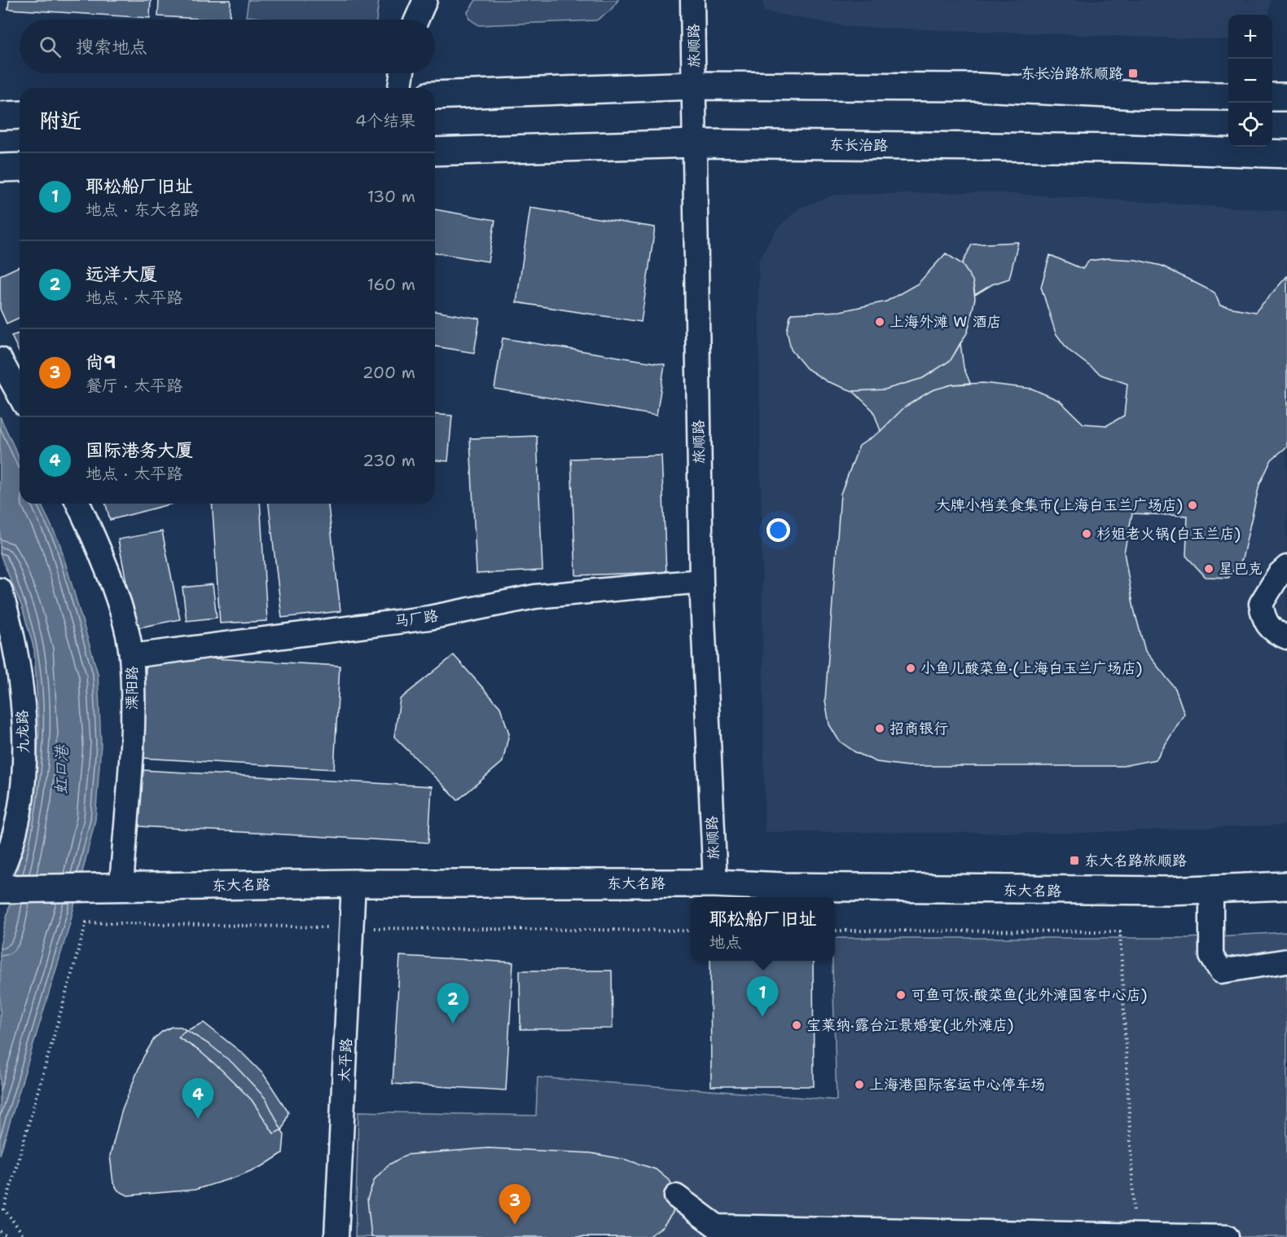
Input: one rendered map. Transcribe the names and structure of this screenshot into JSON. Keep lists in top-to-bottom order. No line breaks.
{"streets":{"main road":["东长治路","东大名路"],"street":["旅顺路","马厂路","溧阳路","九龙路","太平路"]},"crossings":[["旅顺路","东长治路"],["旅顺路","马厂路"],["旅顺路","东大名路"],["马厂路","溧阳路"],["溧阳路","东大名路"],["九龙路","东大名路"],["东大名路","太平路"]],"water":["虹口港"],"places":{"transit":["东长治路旅顺路","东大名路旅顺路"],"other":["上海外滩 W 酒店","大牌小档美食集市(上海白玉兰广场店)","杉姐老火锅(白玉兰店)","星巴克","小鱼儿酸菜鱼·(上海白玉兰广场店)","招商银行","可鱼可饭·酸菜鱼(北外滩国客中心店)","宝莱纳·露台江景婚宴(北外滩店)","上海港国际客运中心停车场"]},"page":{"map_buttons":["+","−"],"search":"搜索地点","heading":["附近","4个结果"],"list":[{"mark":"1","name":"耶松船厂旧址","note":"地点 · 东大名路","value":"130 m"},{"mark":"2","name":"远洋大厦","note":"地点 · 太平路","value":"160 m"},{"mark":"3","name":"尚9","note":"餐厅 · 太平路","value":"200 m"},{"mark":"4","name":"国际港务大厦","note":"地点 · 太平路","value":"230 m"}],"popup":["耶松船厂旧址","地点"],"pins":["1","2","4","3"]}}
